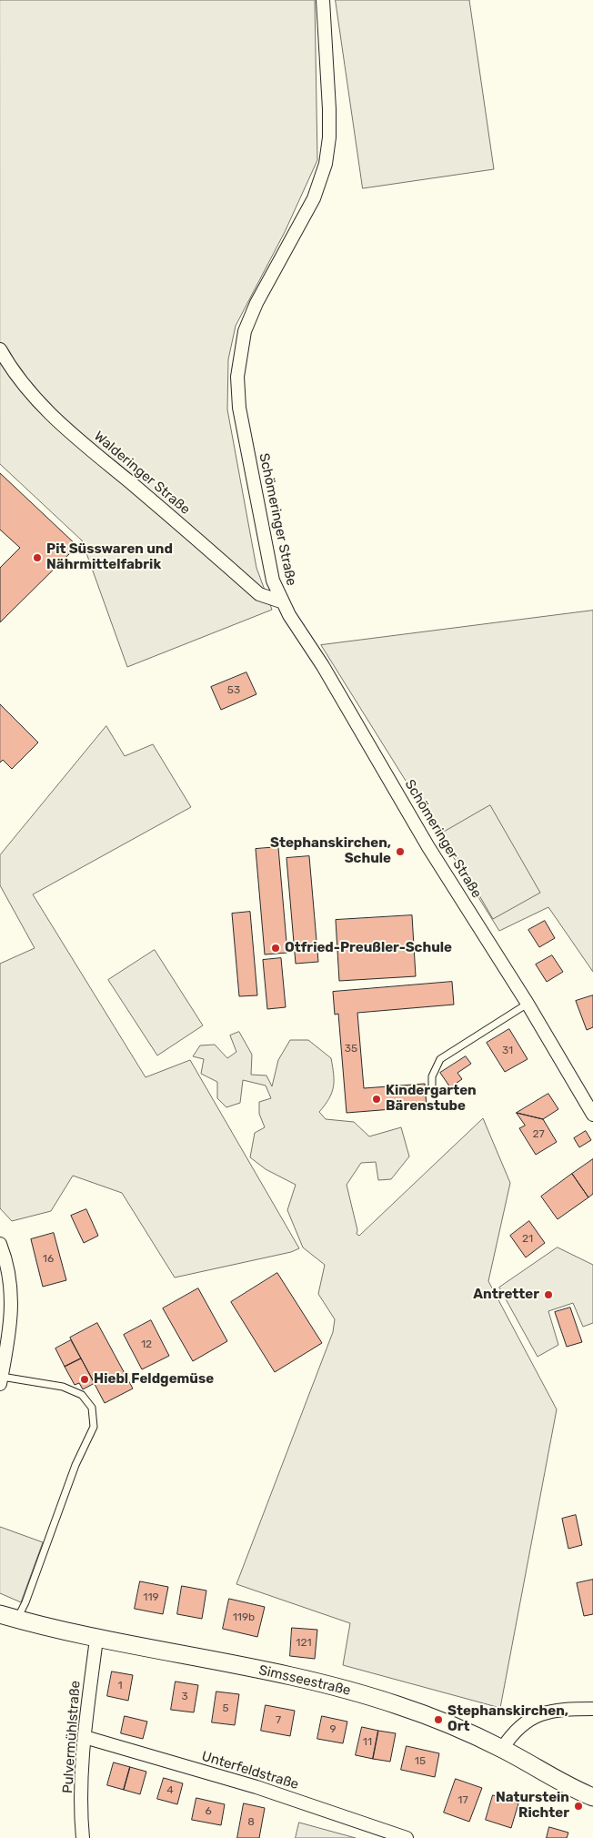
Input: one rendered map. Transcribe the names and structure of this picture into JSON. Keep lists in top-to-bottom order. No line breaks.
{"streets":{"main road":["Simsseestraße"],"street":["Walderinger Straße","Schömeringer Straße","Pulvermühlstraße","Unterfeldstraße"]},"crossings":[["Walderinger Straße","Schömeringer Straße"],["Simsseestraße","Pulvermühlstraße"],["Pulvermühlstraße","Unterfeldstraße"]],"places":["Pit Süsswaren und Nährmittelfabrik","Stephanskirchen, Schule","Otfried-Preußler-Schule","Kindergarten Bärenstube","Antretter","Hiebl Feldgemüse","Stephanskirchen, Ort","Naturstein Richter"],"house_numbers":["53","35","31","27","21","16","12","119","119b","121","1","3","5","7","9","11","15","4","17","6","8"]}
